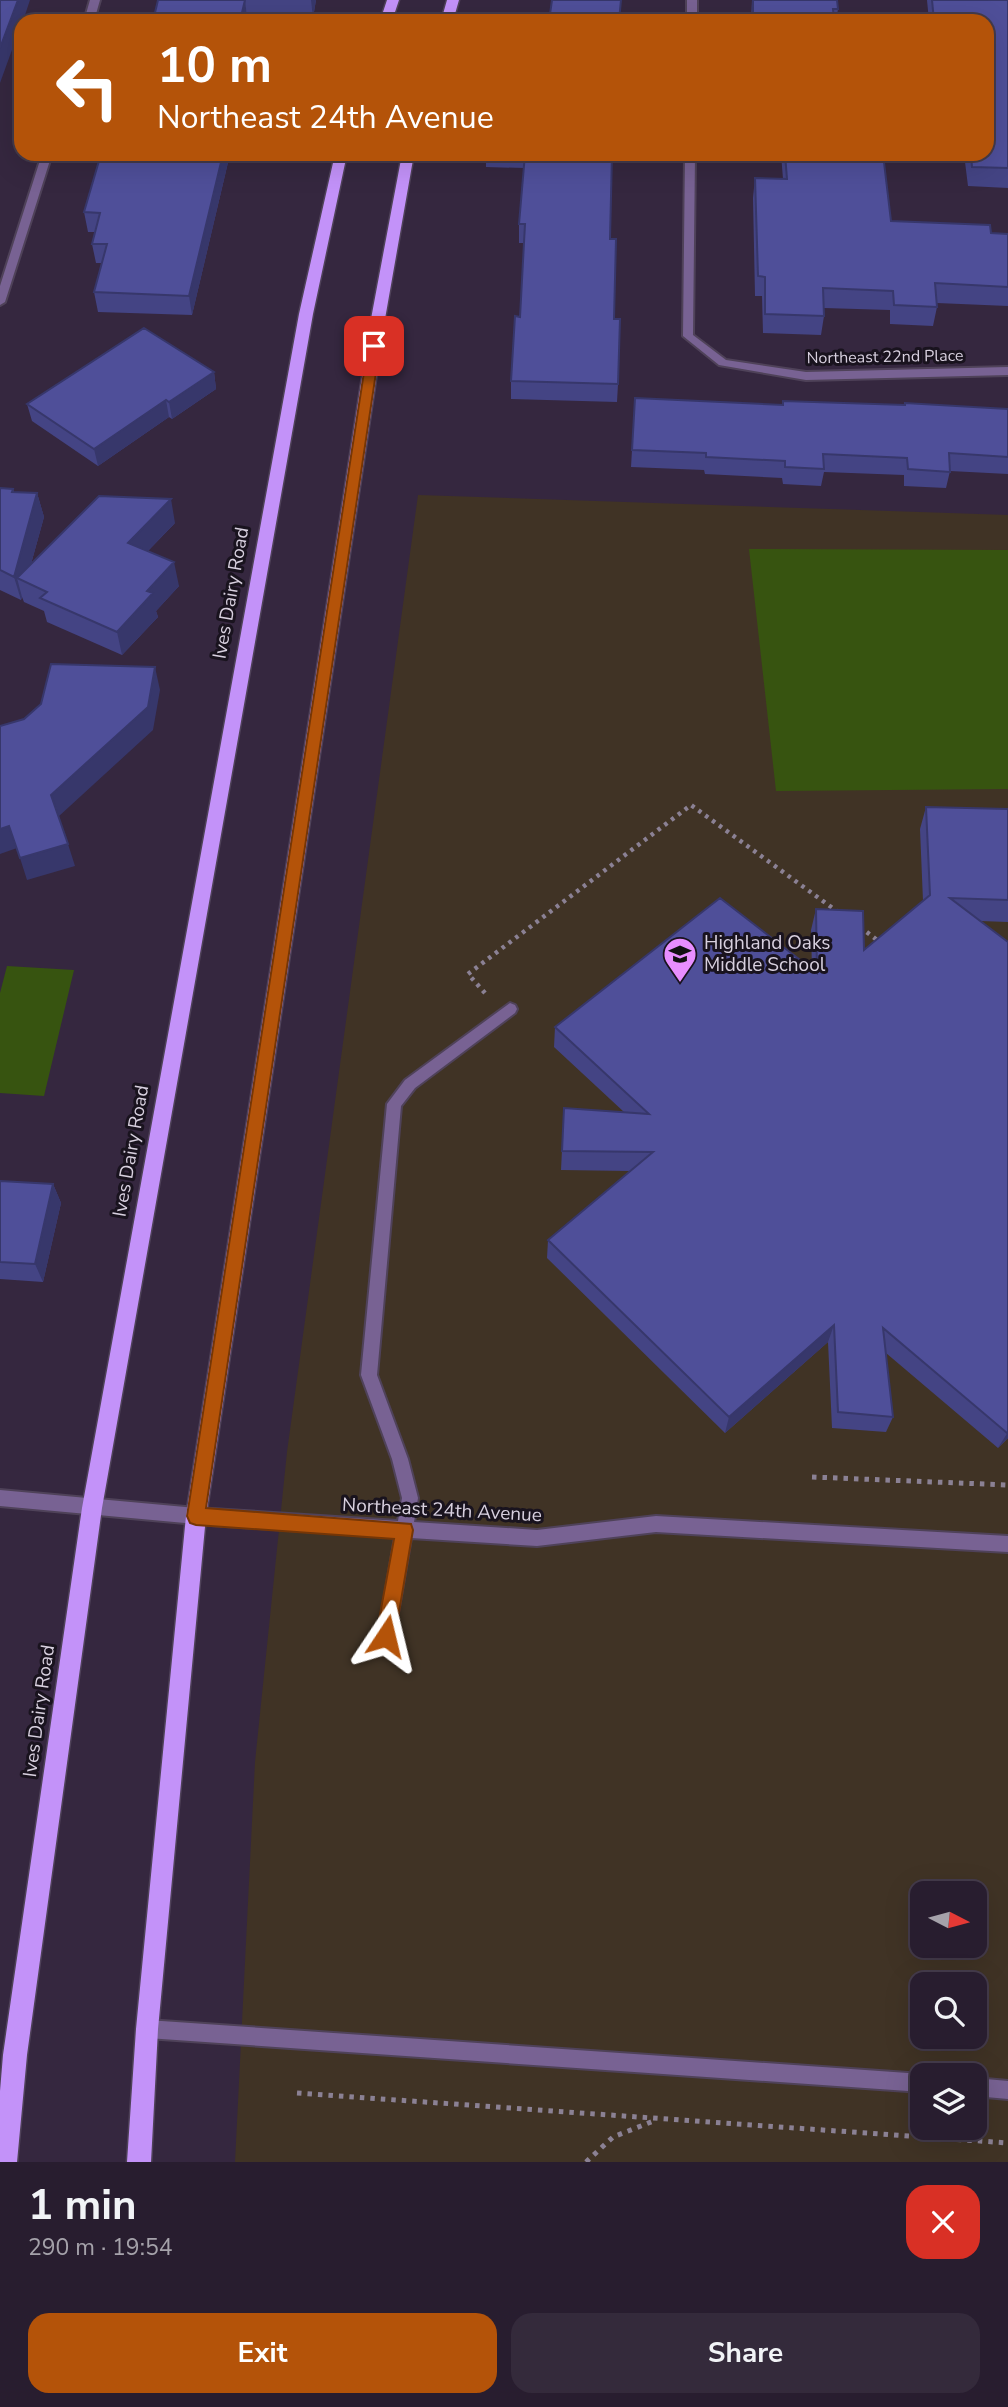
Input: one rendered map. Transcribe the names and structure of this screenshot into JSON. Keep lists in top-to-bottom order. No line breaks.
{"streets":{"main road":["Ives Dairy Road"],"street":["Northeast 22nd Place","Northeast 24th Avenue"]},"crossings":[["Ives Dairy Road","Northeast 24th Avenue"]],"places":{"school or university":["Highland Oaks Middle School"]},"north":"right","page":{"turn":["10 m","Northeast 24th Avenue"],"heading":["1 min","290 m · 19:54"],"buttons":["Exit","Share"]}}
